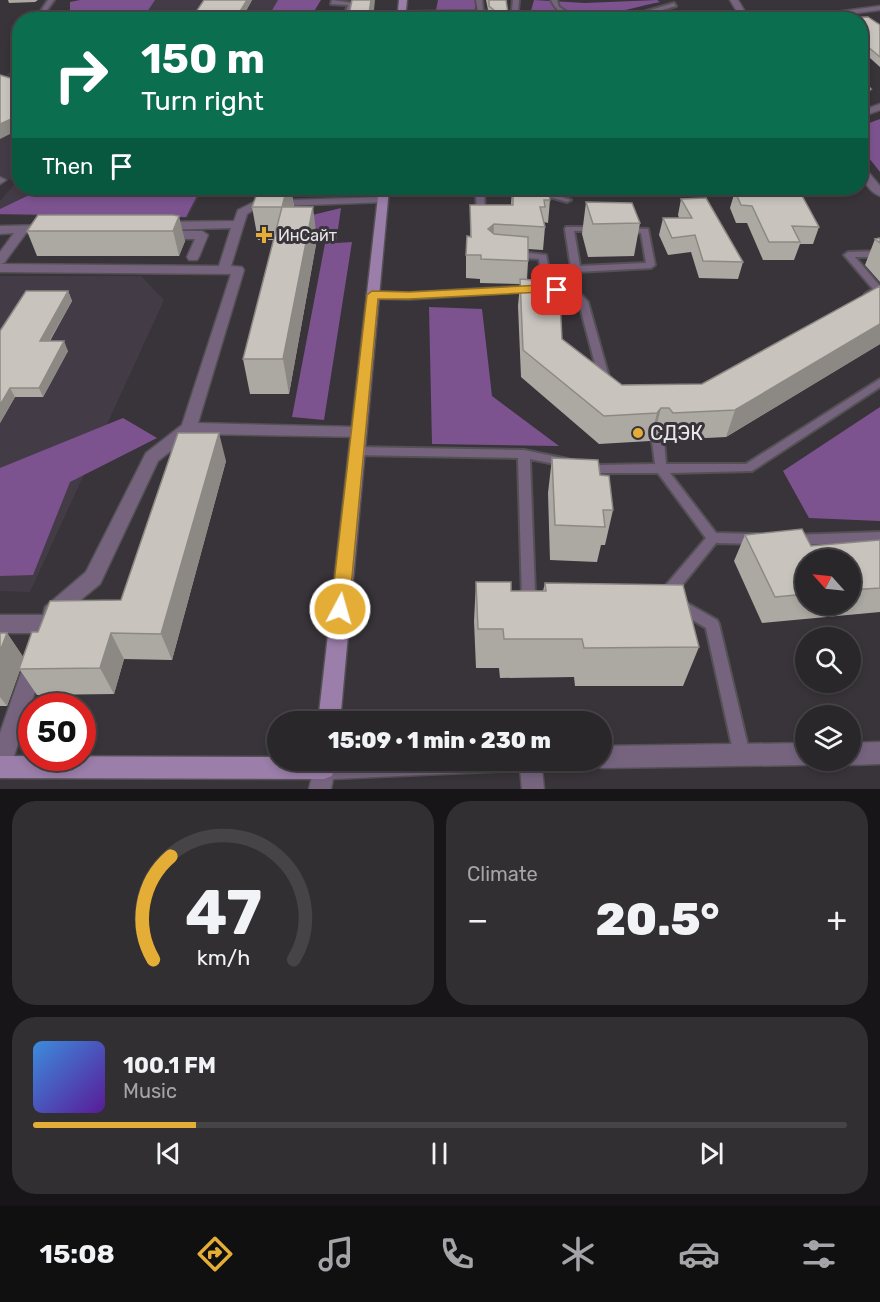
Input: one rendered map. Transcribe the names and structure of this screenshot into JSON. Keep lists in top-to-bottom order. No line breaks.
{"places":{"health":["ИнСайт"],"other":["СДЭК"]},"north":"top left","page":{"turn":["150 m","Turn right"],"then":"Then","limit":"50","trip":"15:09 · 1 min · 230 m","tile":"Climate","heat":["−","20.5°","+"],"song":["100.1 FM","Music"],"tabs":"15:08","gauge":["47","km/h"]}}
